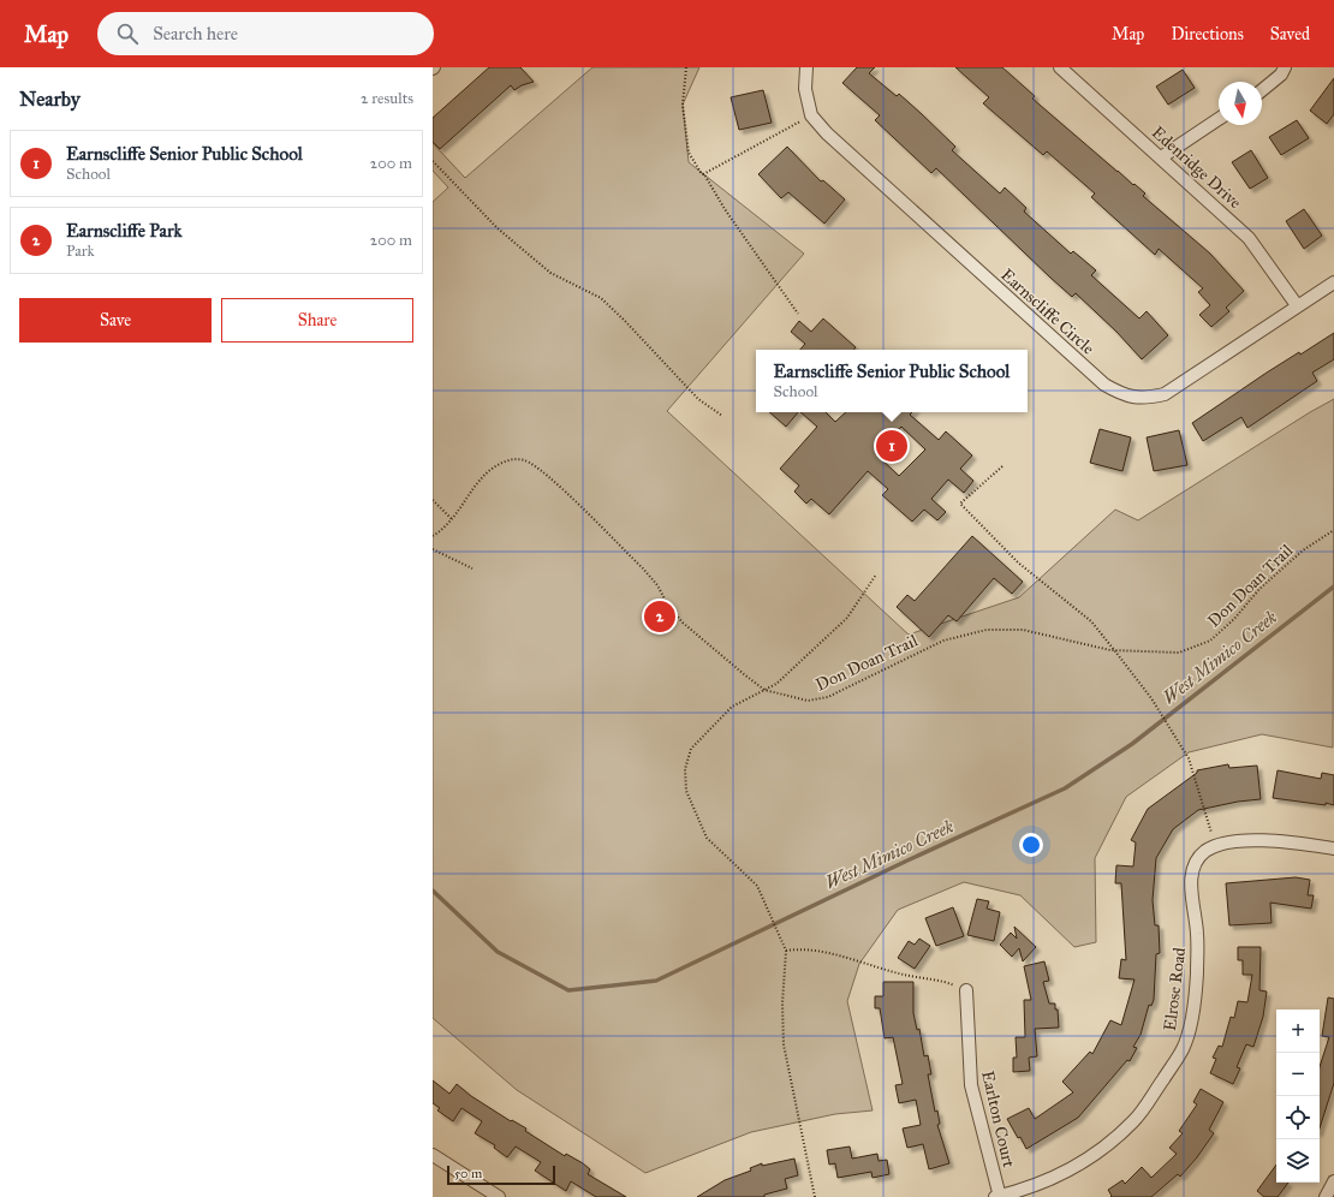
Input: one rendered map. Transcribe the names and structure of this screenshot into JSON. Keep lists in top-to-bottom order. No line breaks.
{"streets":{"street":["Edenridge Drive","Earnscliffe Circle","Elrose Road","Earlton Court"],"path":["Don Doan Trail"]},"crossings":[["Edenridge Drive","Earnscliffe Circle"],["Elrose Road","Earlton Court"]],"water":["West Mimico Creek"],"scale_bar":"50 m","north":"bottom","page":{"header":"Map","search":"Search here","nav":["Map","Directions","Saved"],"heading":["Nearby","2 results"],"list":[{"mark":"1","name":"Earnscliffe Senior Public School","note":"School","value":"200 m"},{"mark":"2","name":"Earnscliffe Park","note":"Park","value":"200 m"}],"buttons":["Save","Share"],"popup":["Earnscliffe Senior Public School","School"],"pins":["1","2"],"map_buttons":["+","−"],"scale":"50 m"}}
